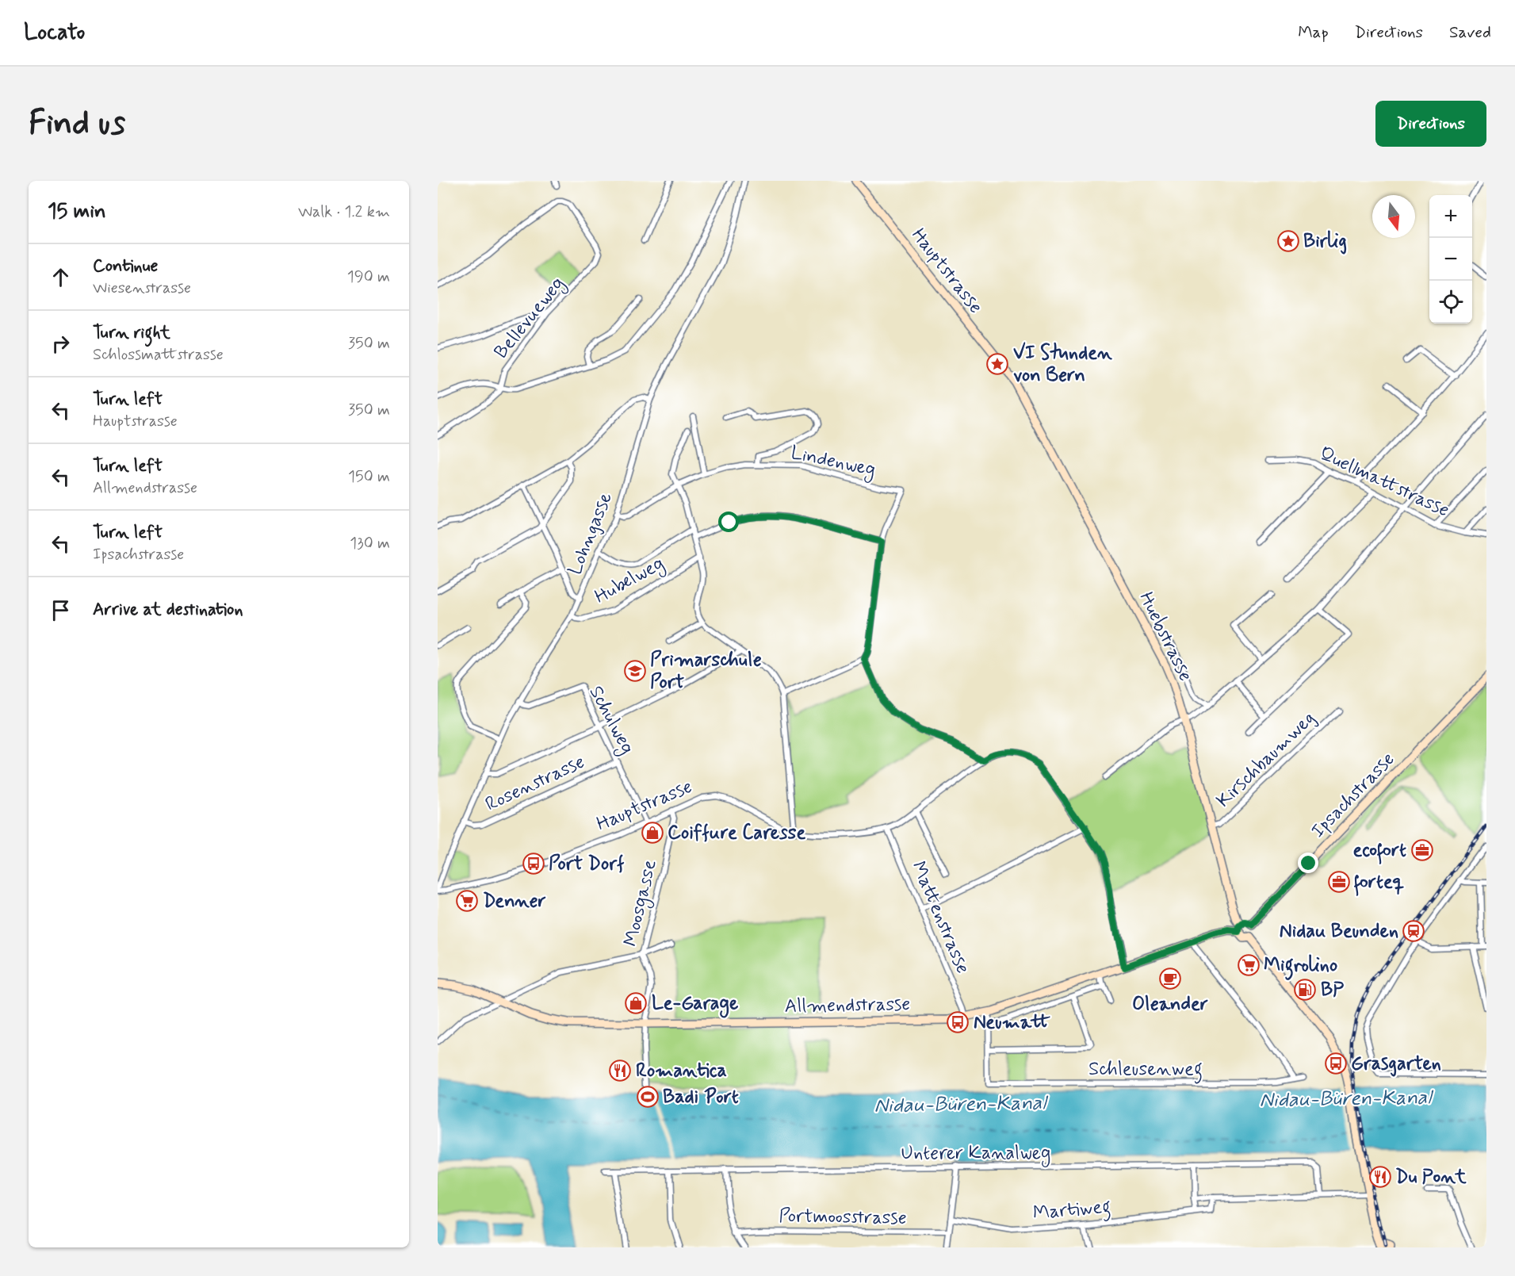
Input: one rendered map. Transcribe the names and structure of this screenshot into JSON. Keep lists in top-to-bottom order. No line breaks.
{"streets":{"main road":["Hauptstrasse","Huebstrasse","Ipsachstrasse","Allmendstrasse"],"street":["Bellevueweg","Lindenweg","Quellmattstrasse","Lohngasse","Hubelweg","Schulweg","Kirschbaumweg","Rosenstrasse","Moosgasse","Mattenstrasse","Schleusenweg","Unterer Kanalweg","Martiweg","Portmoosstrasse"]},"crossings":[["Hauptstrasse","Lohngasse"],["Hauptstrasse","Huebstrasse"],["Hauptstrasse","Schulweg"],["Hauptstrasse","Moosgasse"],["Hauptstrasse","Mattenstrasse"],["Hauptstrasse","Allmendstrasse"],["Lindenweg","Lohngasse"],["Lohngasse","Hubelweg"],["Lohngasse","Schulweg"],["Lohngasse","Rosenstrasse"],["Huebstrasse","Kirschbaumweg"],["Huebstrasse","Ipsachstrasse"],["Huebstrasse","Allmendstrasse"],["Schulweg","Rosenstrasse"],["Ipsachstrasse","Allmendstrasse"],["Moosgasse","Allmendstrasse"],["Mattenstrasse","Allmendstrasse"]],"water":["Nidau-Büren-Kanal"],"places":{"place":["Birlig","VI Stunden von Bern"],"school or university":["Primarschule Port"],"shop":["Coiffure Caresse","Le-Garage"],"office":["ecofort","forteq"],"bus stop":["Port Dorf","Neumatt","Grasgarten"],"supermarket":["Denner","Migrolino"],"station":["Nidau Beunden"],"cafe":["Oleander"],"fuel station":["BP"],"restaurant":["Romantica","Du Pont"],"sports":["Badi Port"]},"north":"bottom","page":{"header":"Locato","nav":["Map","Directions","Saved"],"buttons":"Directions","title":"Find us","heading":["15 min","Walk · 1.2 km"],"map_buttons":["+","−"],"list":[["Continue","Wiesenstrasse","190 m"],["Turn right","Schlossmattstrasse","350 m"],["Turn left","Hauptstrasse","350 m"],["Turn left","Allmendstrasse","150 m"],["Turn left","Ipsachstrasse","130 m"],"Arrive at destination"]}}
